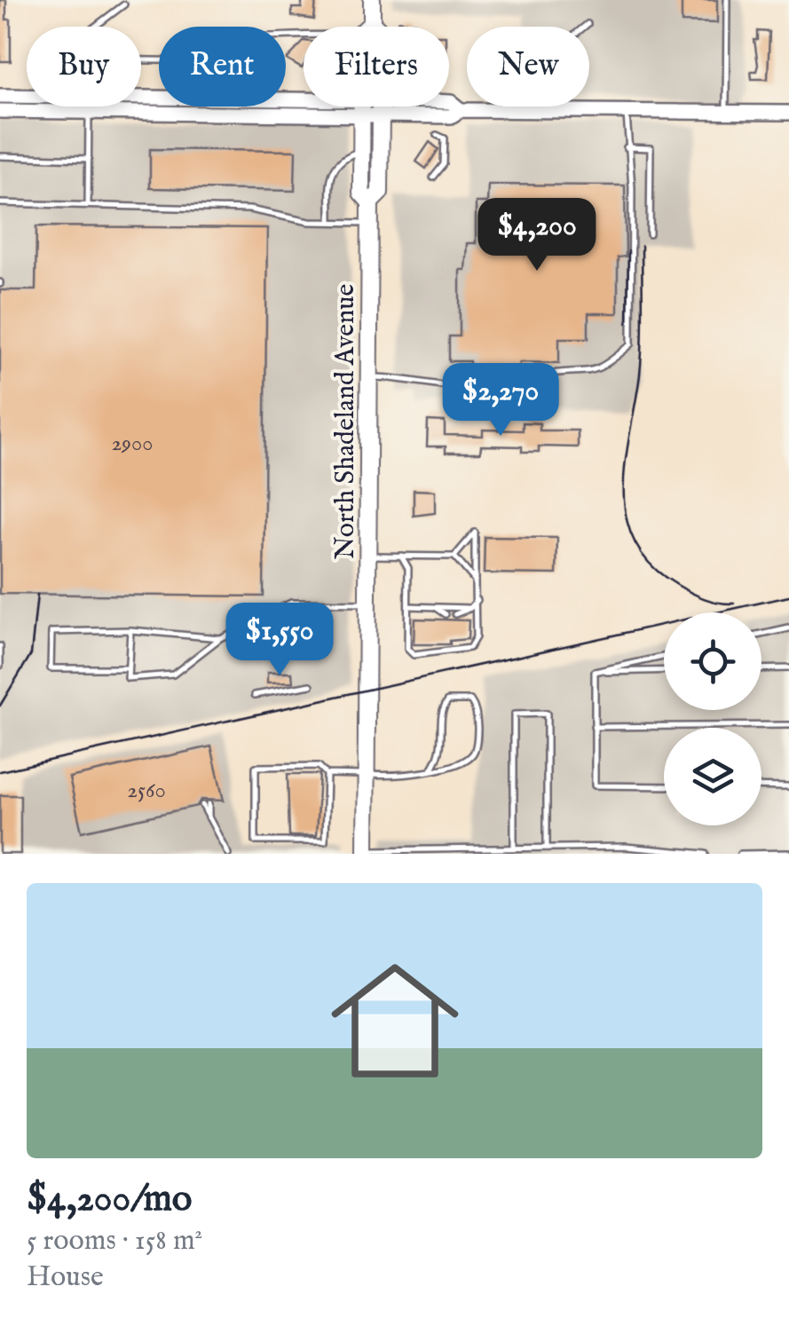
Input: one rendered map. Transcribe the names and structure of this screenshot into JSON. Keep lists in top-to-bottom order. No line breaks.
{"streets":{"main road":["North Shadeland Avenue"]},"house_numbers":["2900","2560"],"page":{"chip":["Buy","Rent","Filters","New"],"price":["$4,200","$2,270","$1,550"],"list":[{"name":"$4,200/mo","note":"5 rooms · 158 m² · House"}]}}
